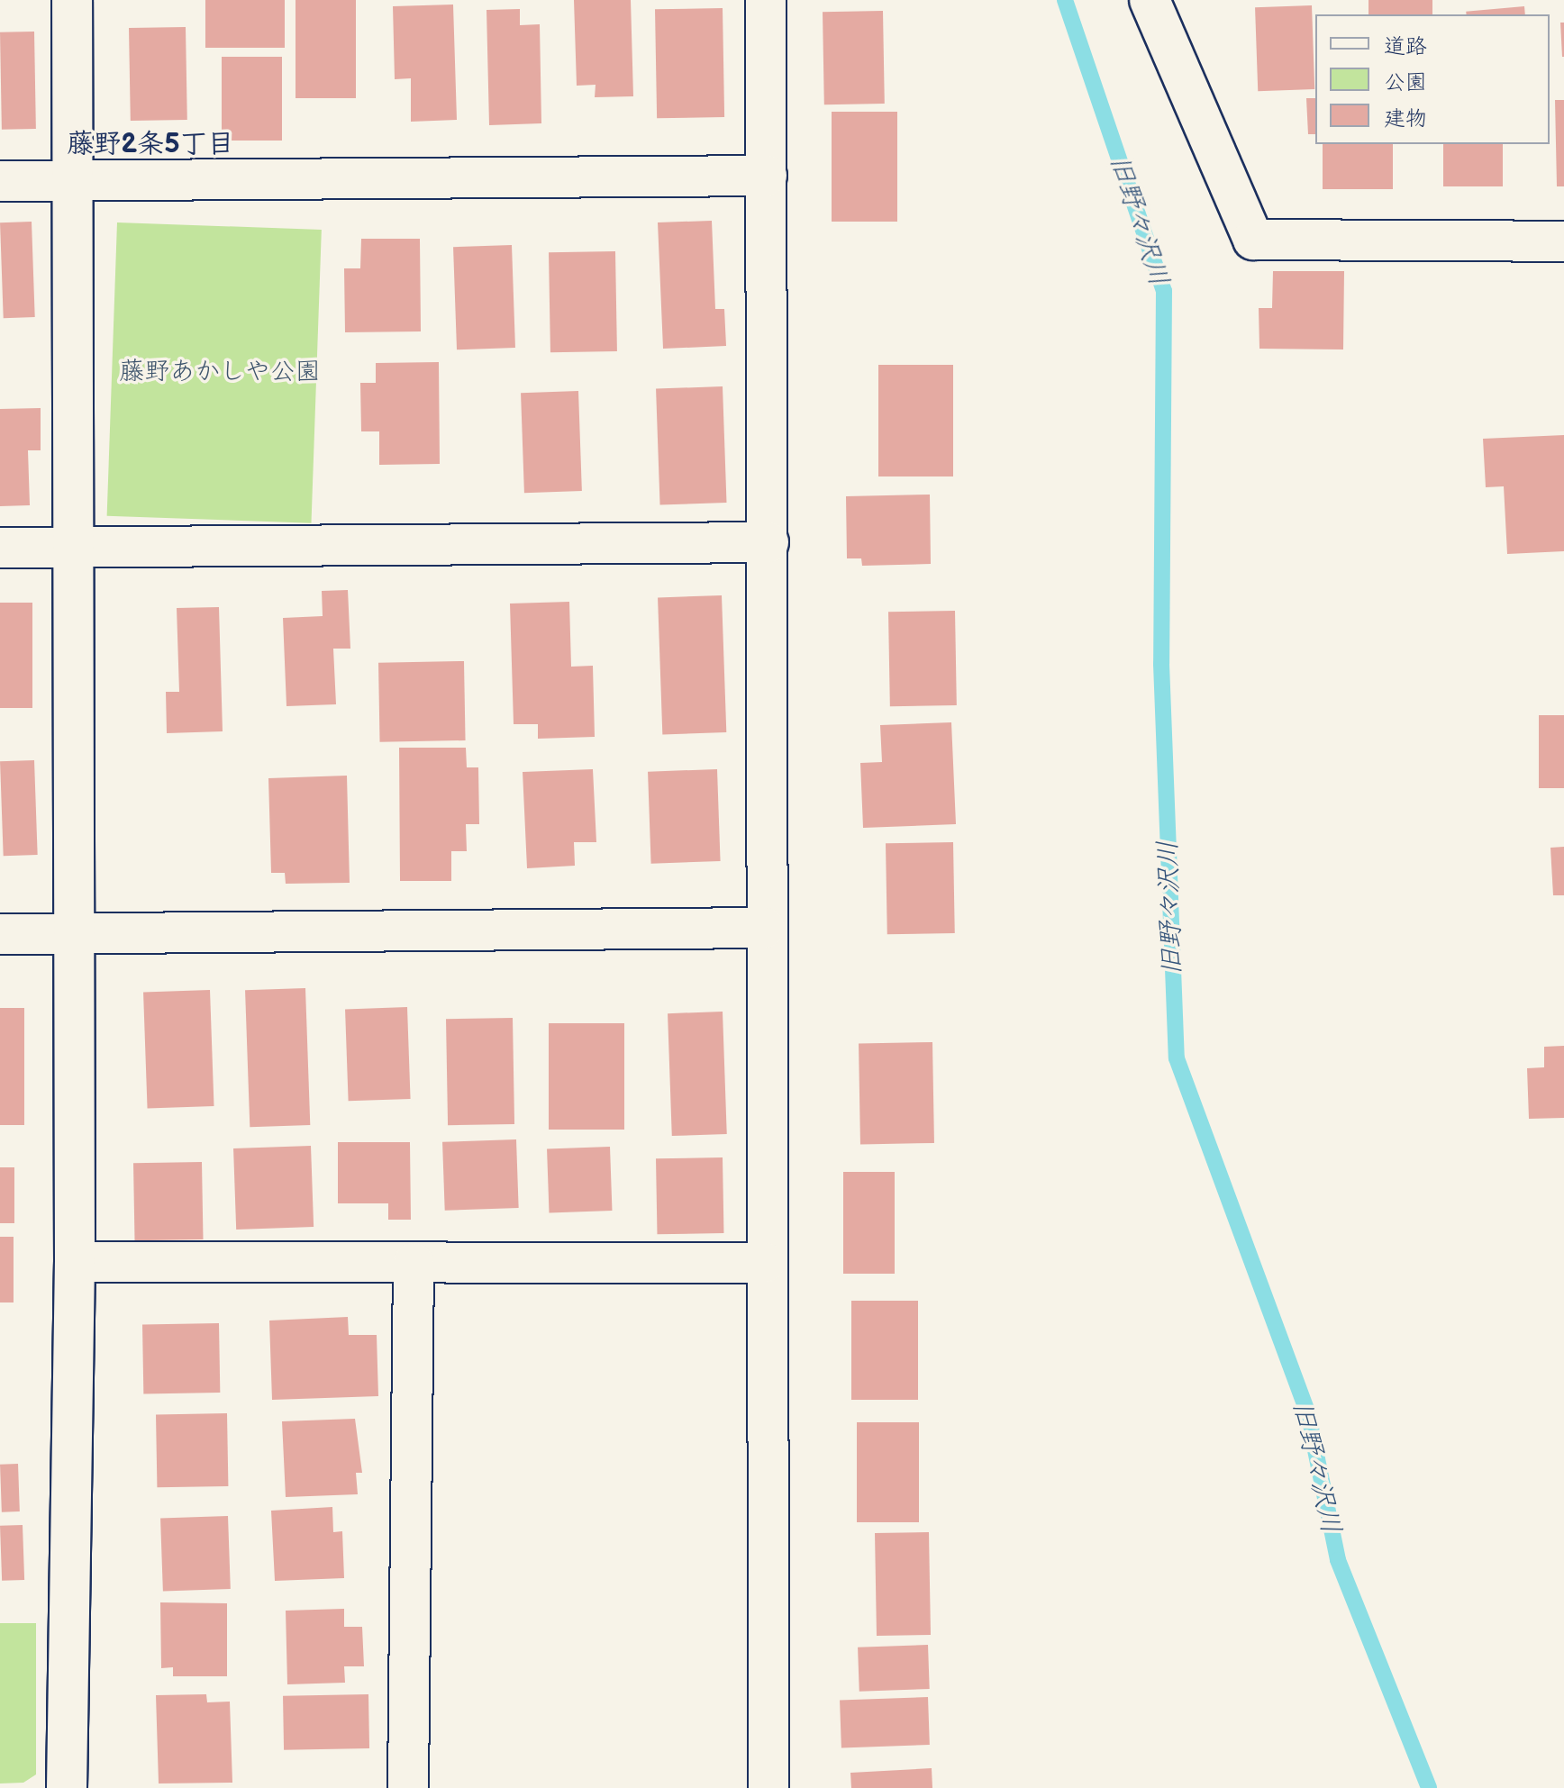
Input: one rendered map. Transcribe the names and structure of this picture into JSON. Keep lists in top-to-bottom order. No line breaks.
{"districts":["藤野2条5丁目"],"water":["旧野々沢川"],"parks":["藤野あかしや公園"],"legend":["道路","公園","建物"]}
